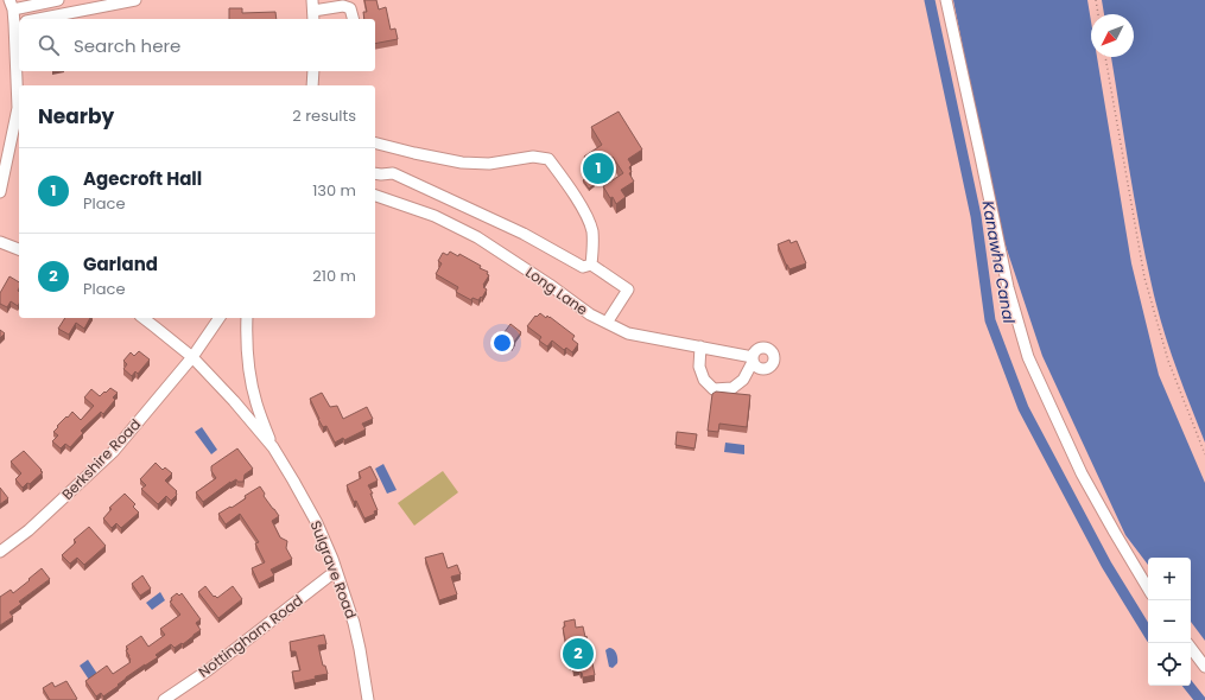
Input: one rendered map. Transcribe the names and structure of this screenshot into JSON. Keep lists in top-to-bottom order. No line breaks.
{"streets":{"street":["Long Lane","Berkshire Road","Sulgrave Road","Nottingham Road"]},"crossings":[["Berkshire Road","Sulgrave Road"],["Sulgrave Road","Nottingham Road"]],"water":["Kanawha Canal"],"north":"bottom left","page":{"search":"Search here","heading":["Nearby","2 results"],"list":[{"mark":"1","name":"Agecroft Hall","note":"Place","value":"130 m"},{"mark":"2","name":"Garland","note":"Place","value":"210 m"}],"pins":["1","2"],"map_buttons":["+","−"]}}
